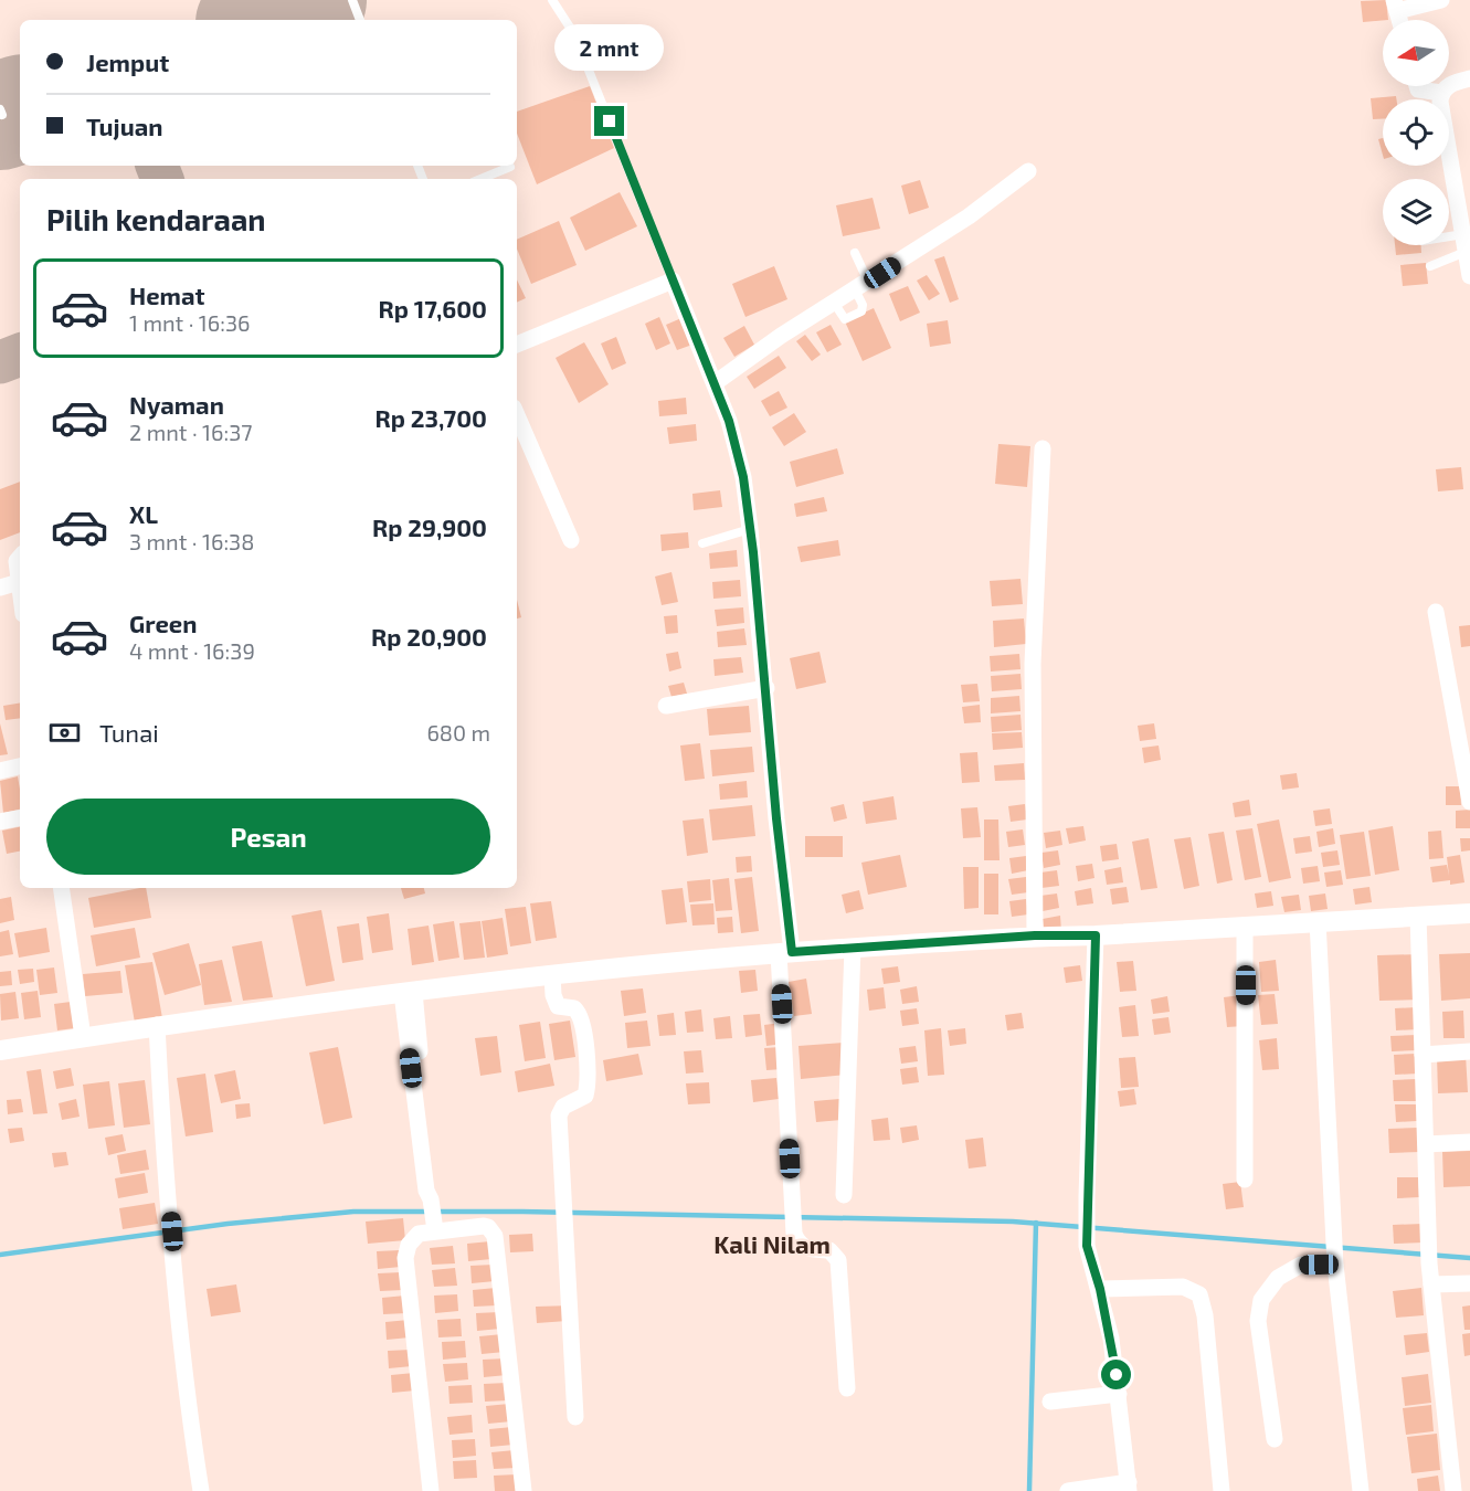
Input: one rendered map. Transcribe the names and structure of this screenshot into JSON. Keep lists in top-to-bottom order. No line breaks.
{"districts":["Kali Nilam"],"north":"left","page":{"banner":["Jemput","Tujuan"],"bubble":"2 mnt","heading":"Pilih kendaraan","list":[{"name":"Hemat","note":"1 mnt · 16:36","value":"Rp 17,600"},{"name":"Nyaman","note":"2 mnt · 16:37","value":"Rp 23,700"},{"name":"XL","note":"3 mnt · 16:38","value":"Rp 29,900"},{"name":"Green","note":"4 mnt · 16:39","value":"Rp 20,900"}],"pay":["Tunai","680 m"],"buttons":"Pesan"}}
